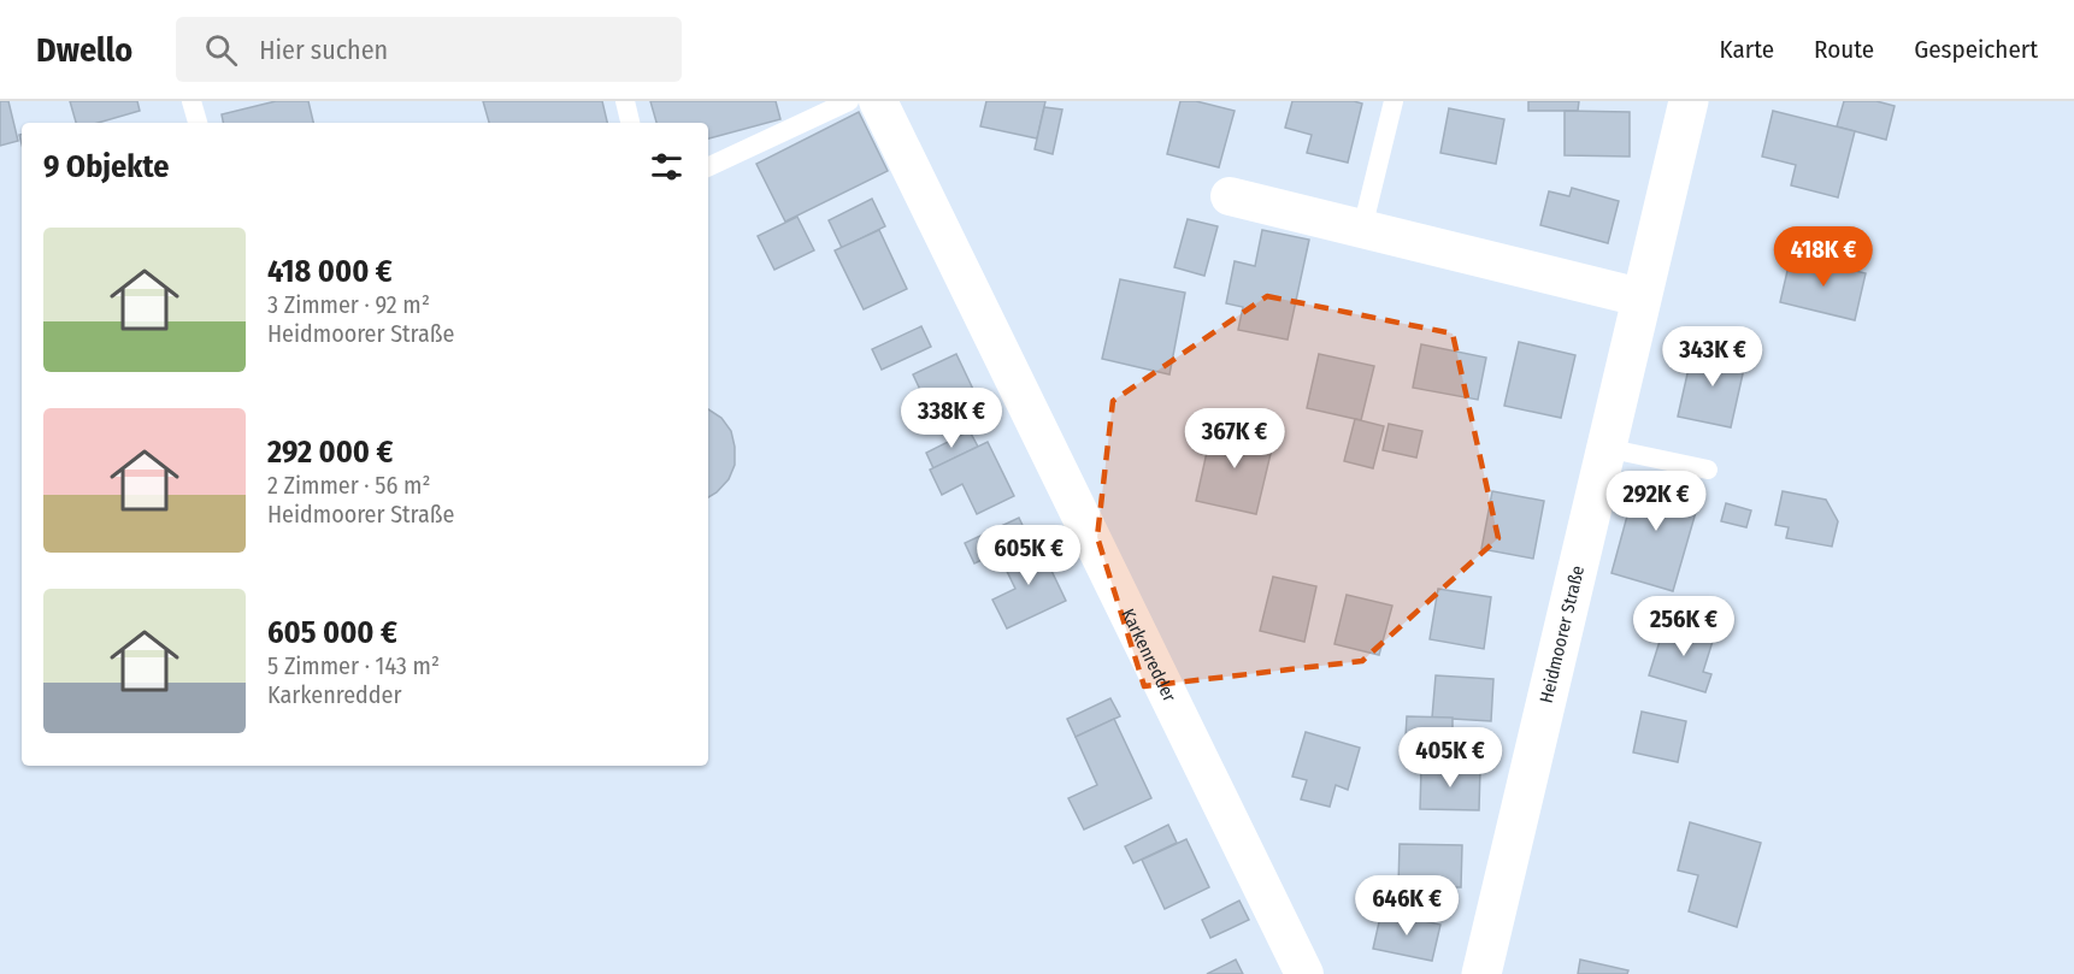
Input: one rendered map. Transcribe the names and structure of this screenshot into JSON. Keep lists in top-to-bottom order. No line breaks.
{"streets":{"street":["Heidmoorer Straße","Karkenredder"]},"page":{"header":"Dwello","search":"Hier suchen","nav":["Karte","Route","Gespeichert"],"heading":"9 Objekte","list":[{"name":"418 000 €","note":"3 Zimmer · 92 m² · Heidmoorer Straße"},{"name":"292 000 €","note":"2 Zimmer · 56 m² · Heidmoorer Straße"},{"name":"605 000 €","note":"5 Zimmer · 143 m² · Karkenredder"}],"price":["418K €","343K €","338K €","367K €","292K €","605K €","256K €","405K €","646K €"]}}
